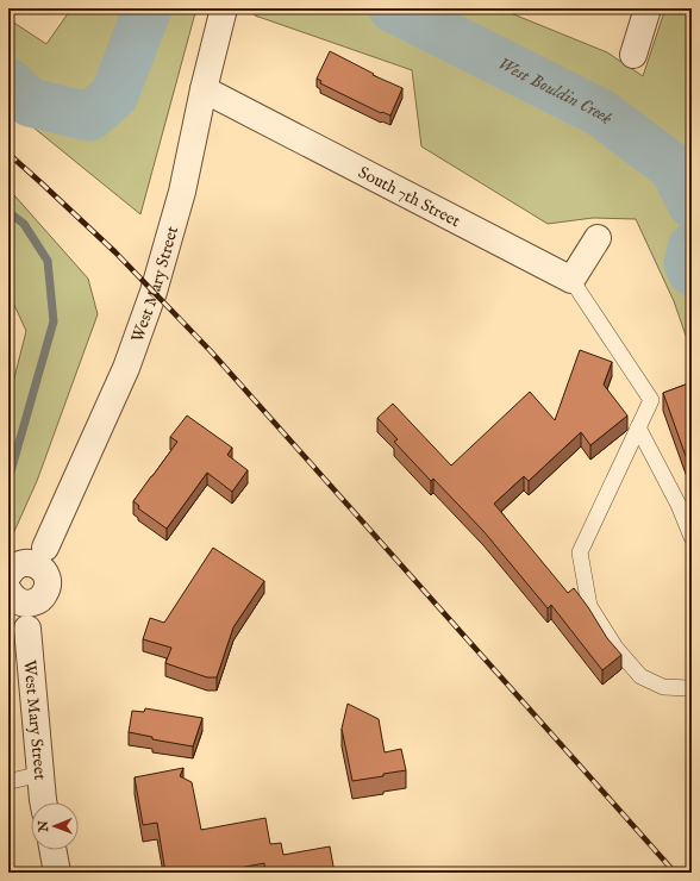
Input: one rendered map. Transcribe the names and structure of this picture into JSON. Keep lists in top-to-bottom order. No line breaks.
{"streets":{"street":["South 7th Street","West Mary Street"]},"crossings":[["South 7th Street","West Mary Street"]],"water":["West Bouldin Creek"],"north":"left"}
